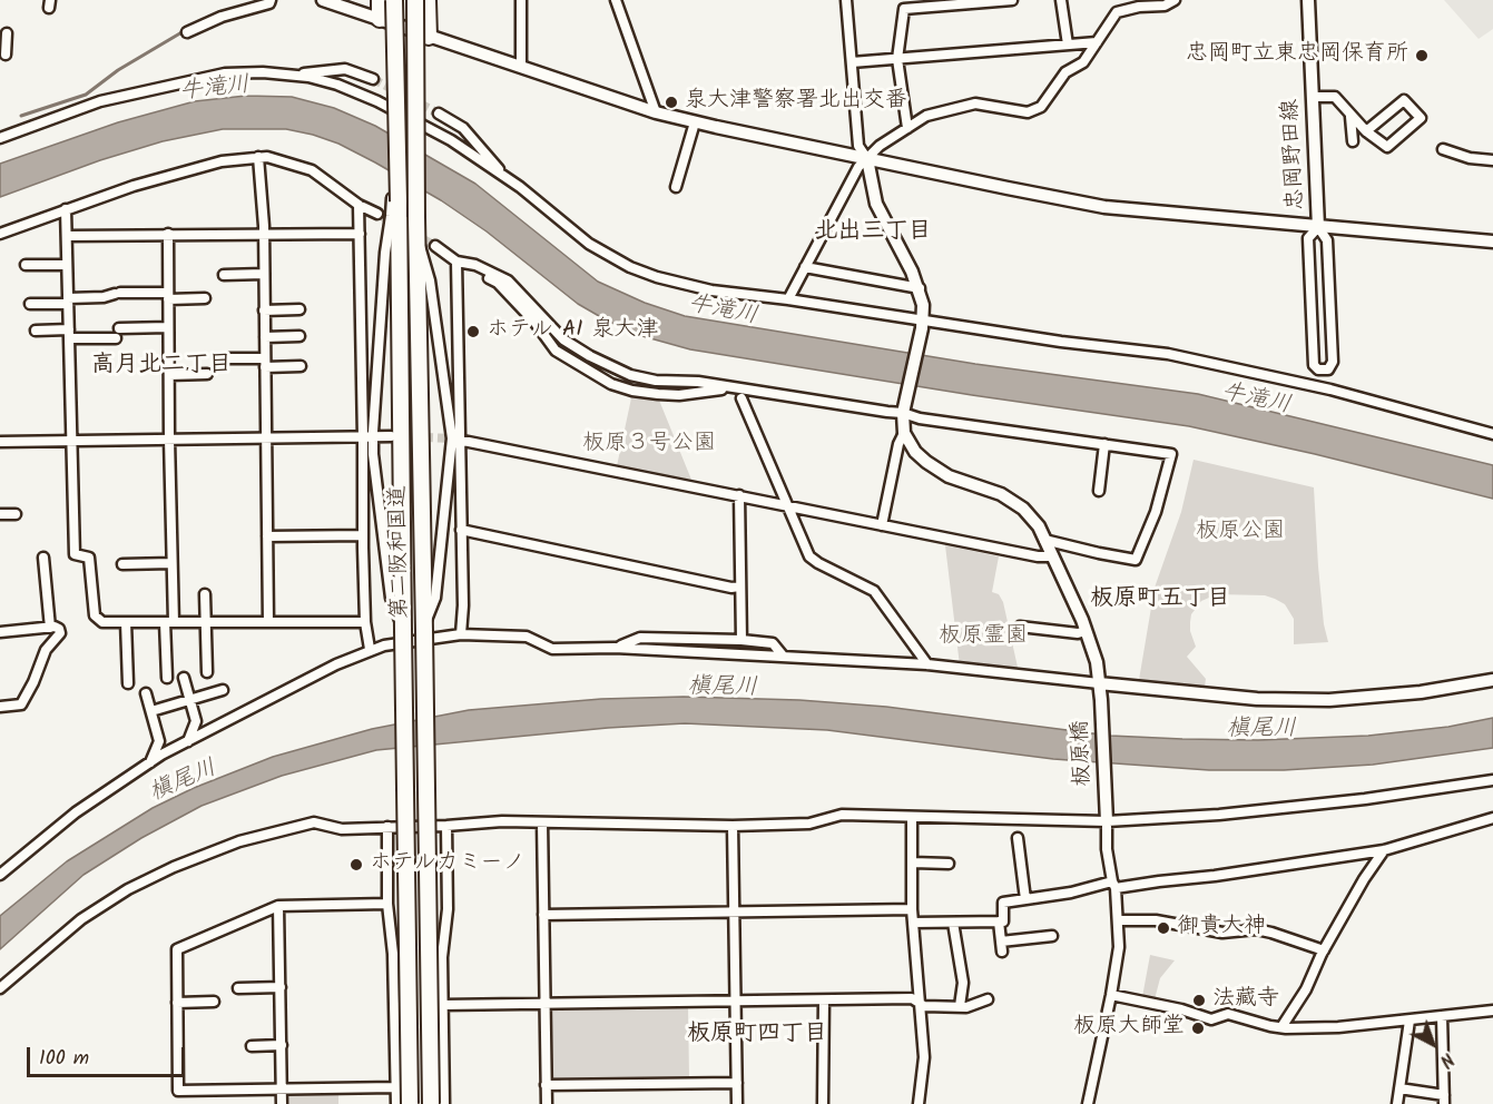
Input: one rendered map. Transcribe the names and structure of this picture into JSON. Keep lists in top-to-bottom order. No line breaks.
{"streets":{"highway":["第二阪和国道"],"street":["忠岡野田線","板原橋"]},"districts":["北出三丁目","高月北二丁目","板原町五丁目","板原町四丁目"],"water":["牛滝川","槇尾川"],"parks":["板原３号公園","板原公園","板原霊園"],"places":["忠岡町立東忠岡保育所","泉大津警察署北出交番","ホテル AI 泉大津","ホテルカミーノ","御貴大神","法藏寺","板原大師堂"],"scale_bar":"100 m","north":"bottom right"}
